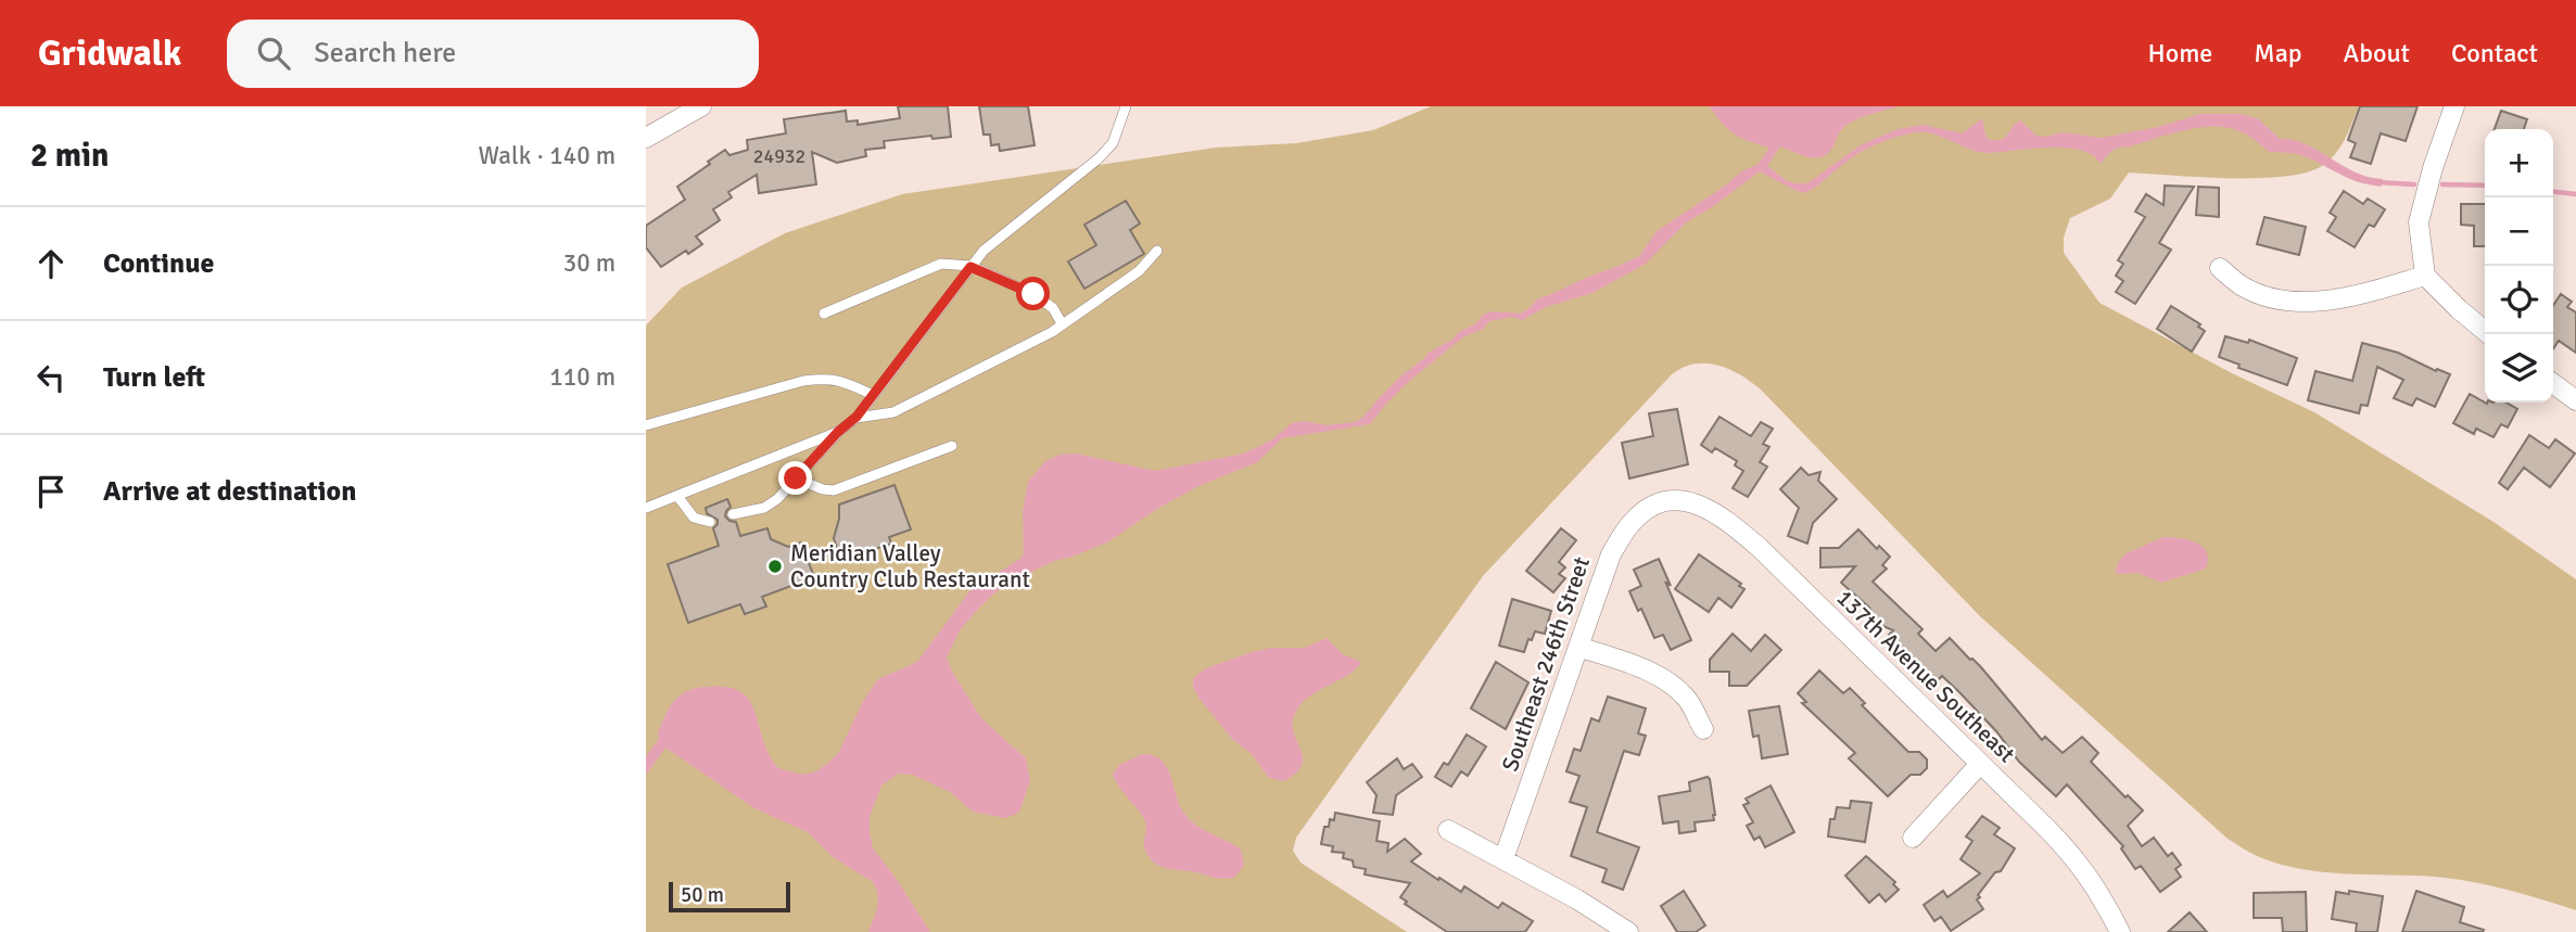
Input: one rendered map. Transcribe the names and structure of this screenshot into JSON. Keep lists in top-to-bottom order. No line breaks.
{"streets":{"street":["Southeast 246th Street","137th Avenue Southeast"]},"crossings":[["Southeast 246th Street","137th Avenue Southeast"]],"places":["Meridian Valley Country Club Restaurant"],"house_numbers":["24932"],"scale_bar":"50 m","page":{"header":"Gridwalk","search":"Search here","nav":["Home","Map","About","Contact"],"heading":["2 min","Walk · 140 m"],"map_buttons":["+","−"],"list":[["Continue","30 m"],["Turn left","110 m"],"Arrive at destination"],"scale":"50 m"}}
